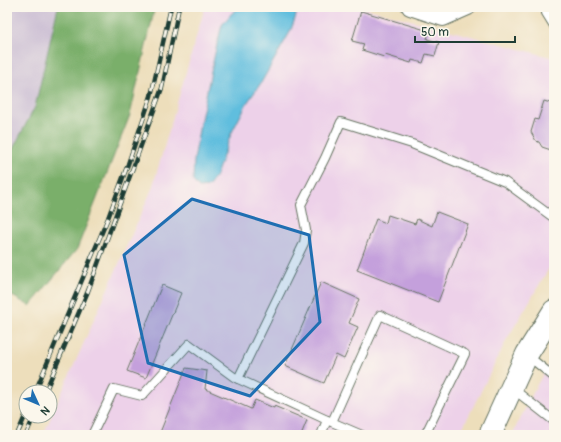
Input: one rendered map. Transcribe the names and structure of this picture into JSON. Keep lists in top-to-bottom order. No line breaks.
{"scale_bar":"50 m","north":"bottom right"}
